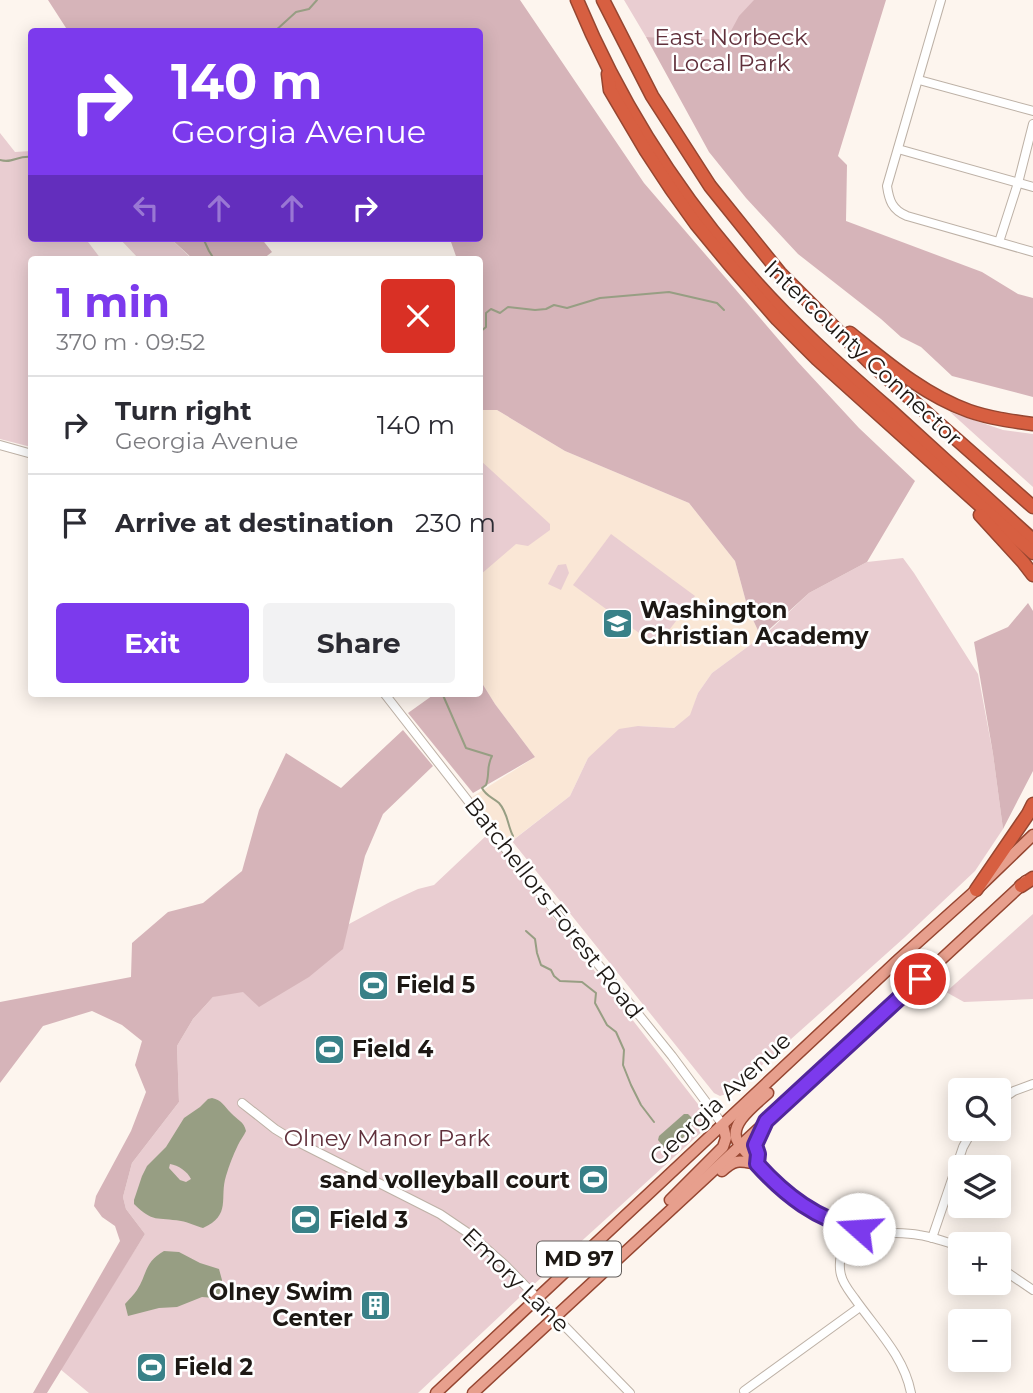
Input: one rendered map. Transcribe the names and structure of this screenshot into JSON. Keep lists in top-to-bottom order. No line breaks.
{"streets":{"highway":["Intercounty Connector"],"main road":["Georgia Avenue","MD 97"],"street":["Batchellors Forest Road","Emory Lane"]},"crossings":[["Batchellors Forest Road","Georgia Avenue"],["Georgia Avenue","Emory Lane"]],"parks":["East Norbeck Local Park","Olney Manor Park"],"places":{"school or university":["Washington Christian Academy"],"sports":["Field 5","Field 4","sand volleyball court","Field 3","Field 2"],"building":["Olney Swim Center"]},"page":{"turn":["140 m","Georgia Avenue"],"heading":["1 min","370 m · 09:52"],"list":[{"name":"Turn right","note":"Georgia Avenue","value":"140 m"},{"name":"Arrive at destination","value":"230 m"}],"buttons":["Exit","Share"],"map_buttons":["+","−"]}}
